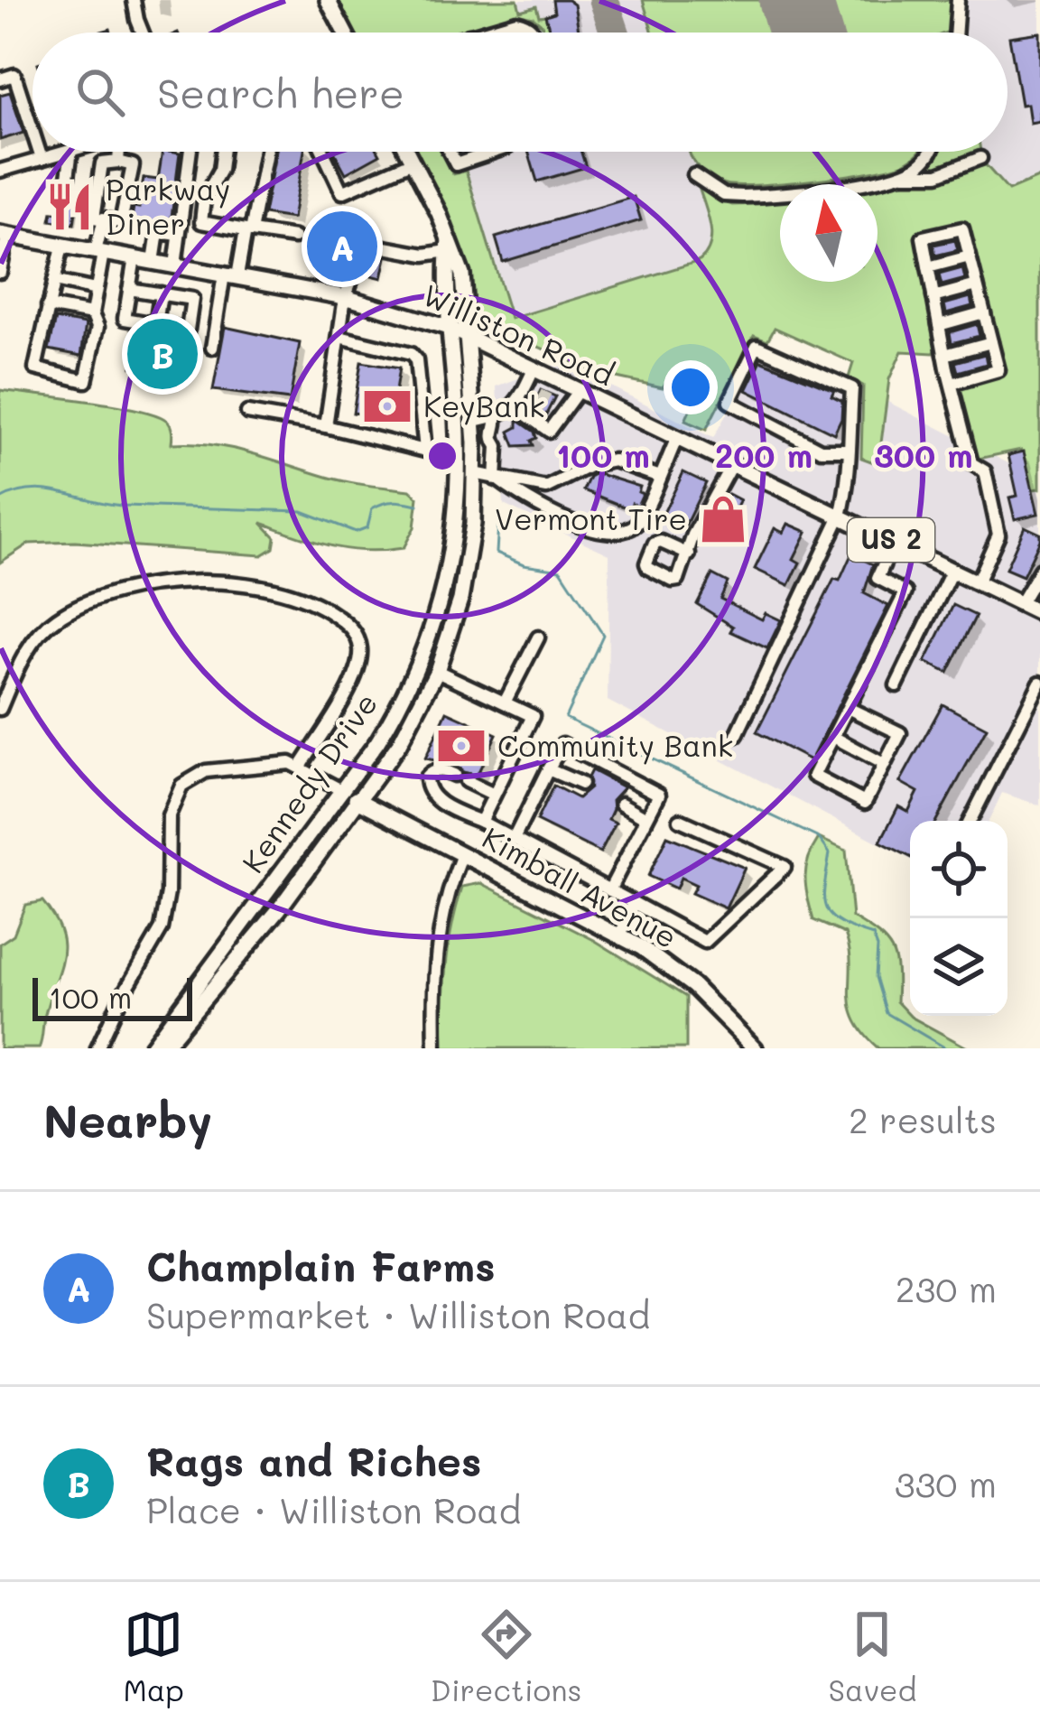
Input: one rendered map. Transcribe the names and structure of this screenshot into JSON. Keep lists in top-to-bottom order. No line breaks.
{"streets":{"main road":["Williston Road","US 2","Kennedy Drive","Kimball Avenue"]},"crossings":[["Williston Road","Kennedy Drive"],["Kennedy Drive","Kimball Avenue"]],"places":{"restaurant":["Parkway Diner"],"bank":["KeyBank","Community Bank"],"shop":["Vermont Tire"]},"scale_bar":"100 m","north":"top","page":{"search":"Search here","pins":["A","B"],"scale":"100 m","heading":["Nearby","2 results"],"list":[{"mark":"A","name":"Champlain Farms","note":"Supermarket · Williston Road","value":"230 m"},{"mark":"B","name":"Rags and Riches","note":"Place · Williston Road","value":"330 m"}],"nav":["Map","Directions","Saved"]},"rings":["100 m","200 m","300 m"]}
